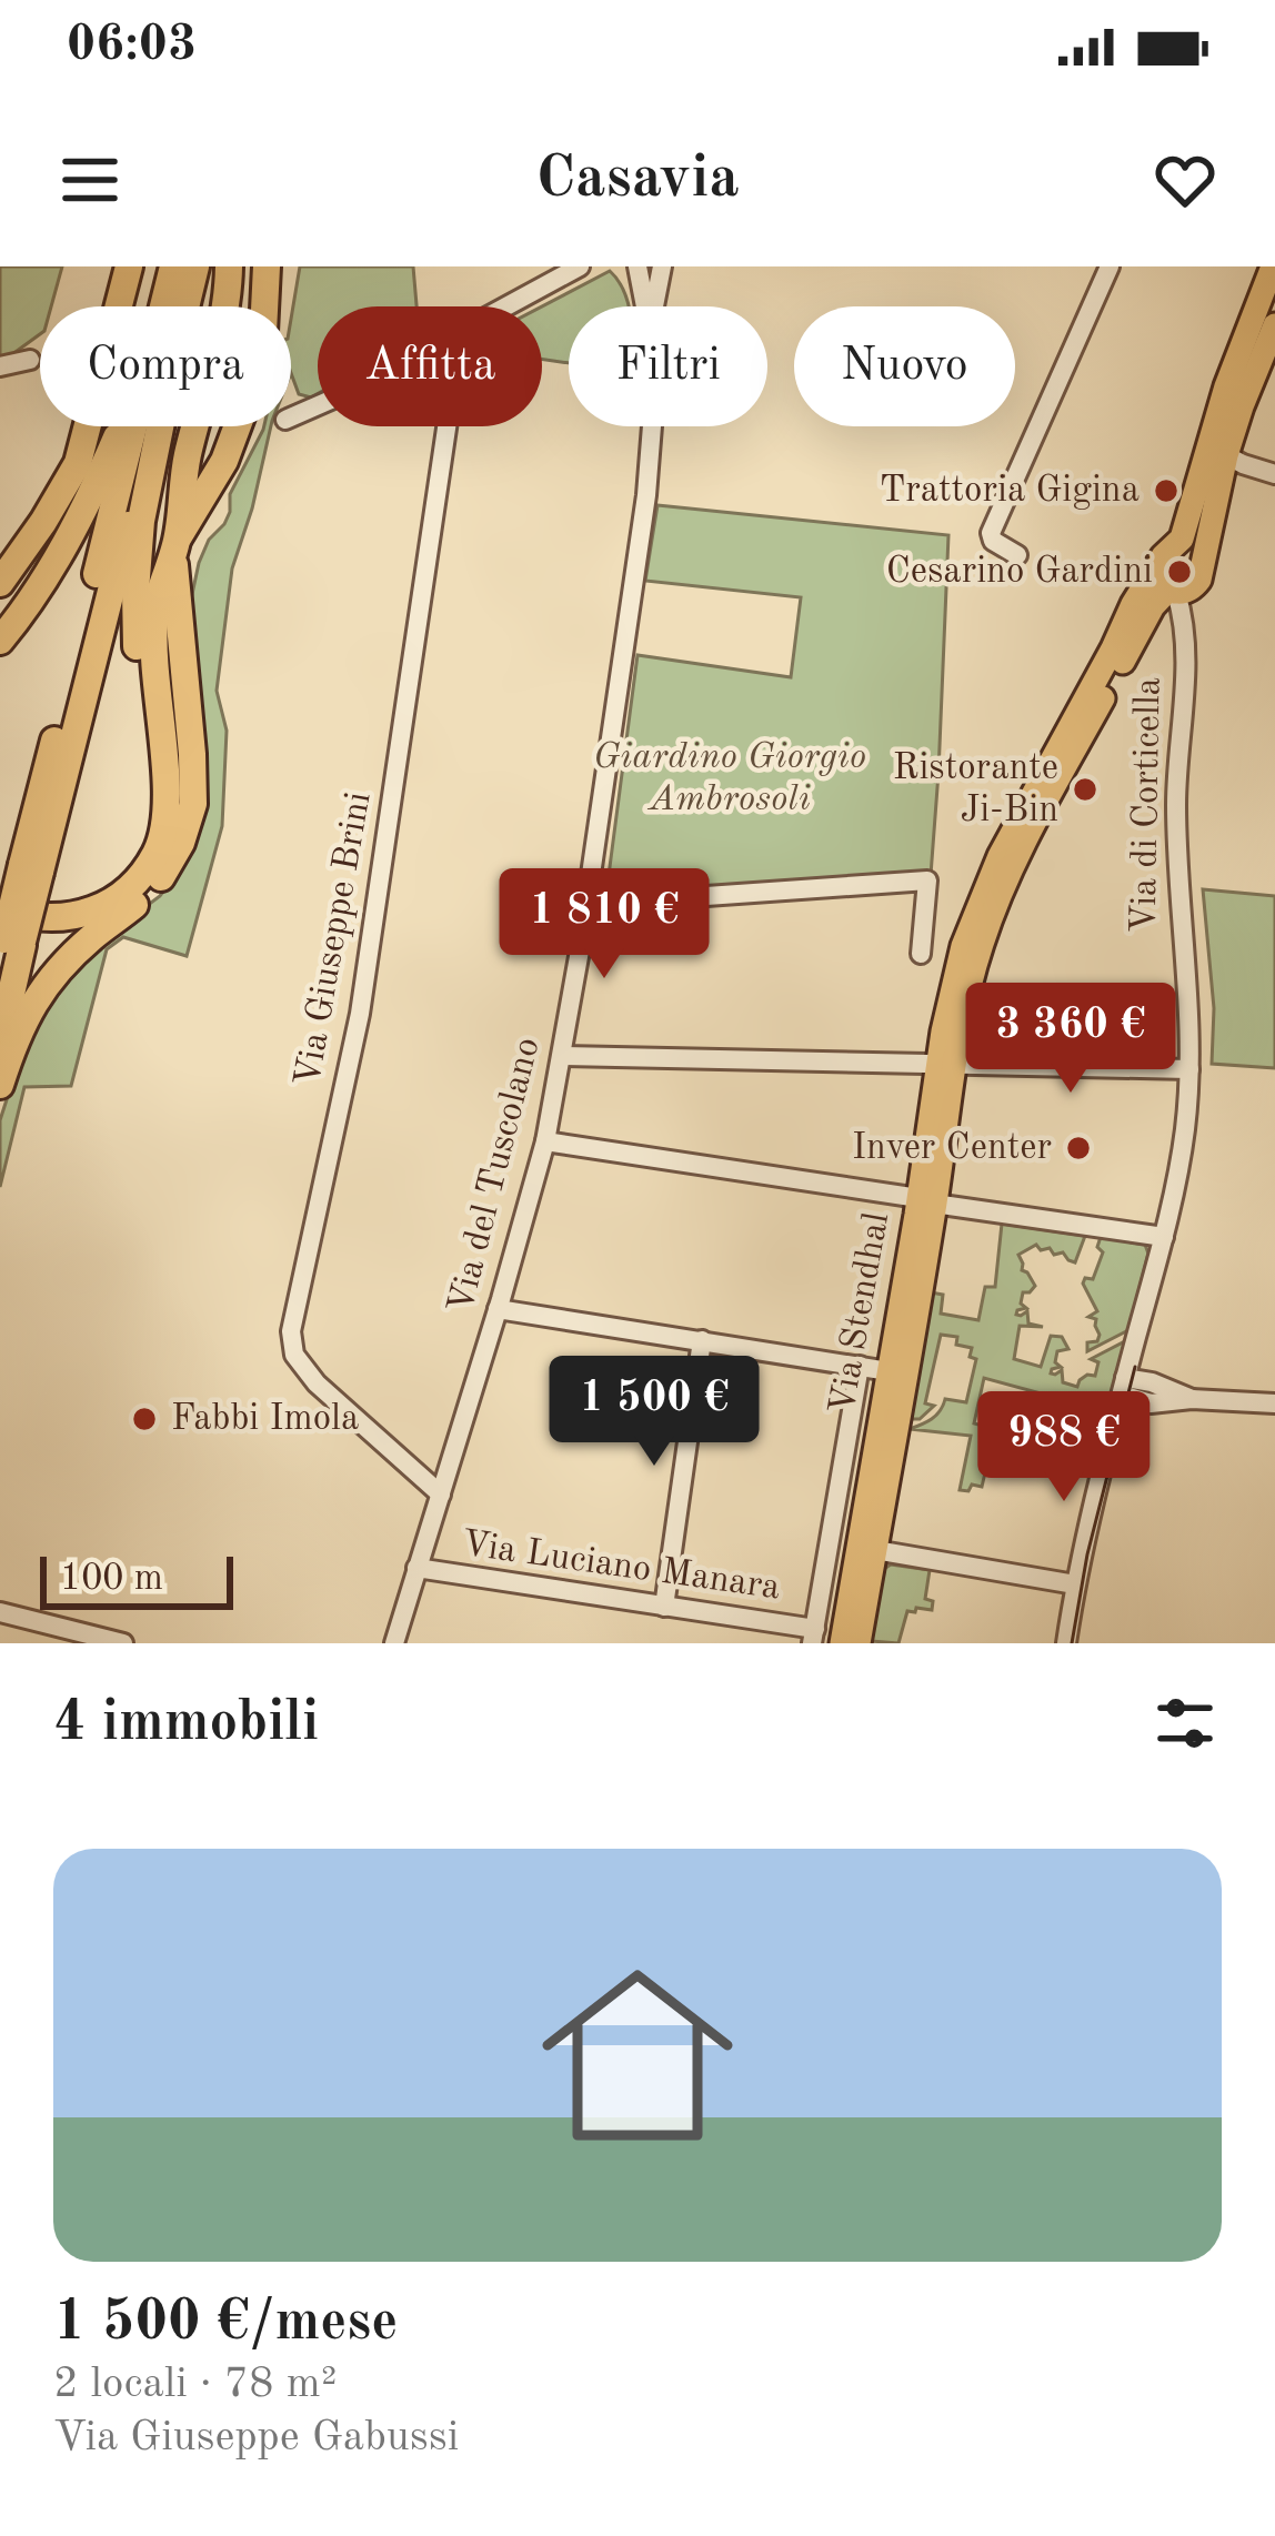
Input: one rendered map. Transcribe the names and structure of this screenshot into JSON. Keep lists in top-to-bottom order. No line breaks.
{"streets":{"main road":["Via di Corticella","Via Stendhal"],"street":["Via Giuseppe Brini","Via del Tuscolano","Via Luciano Manara"]},"crossings":[["Via di Corticella","Via Stendhal"],["Via Giuseppe Brini","Via del Tuscolano"],["Via del Tuscolano","Via Luciano Manara"]],"parks":["Giardino Giorgio Ambrosoli"],"places":["Trattoria Gigina","Cesarino Gardini","Ristorante Ji-Bin","Inver Center","Fabbi Imola"],"scale_bar":"100 m","page":{"status":"06:03","header":"Casavia","chip":["Compra","Affitta","Filtri","Nuovo"],"price":["1 810 €","3 360 €","1 500 €","988 €"],"scale":"100 m","heading":"4 immobili","list":[{"name":"1 500 €/mese","note":"2 locali · 78 m² · Via Giuseppe Gabussi"}]}}
